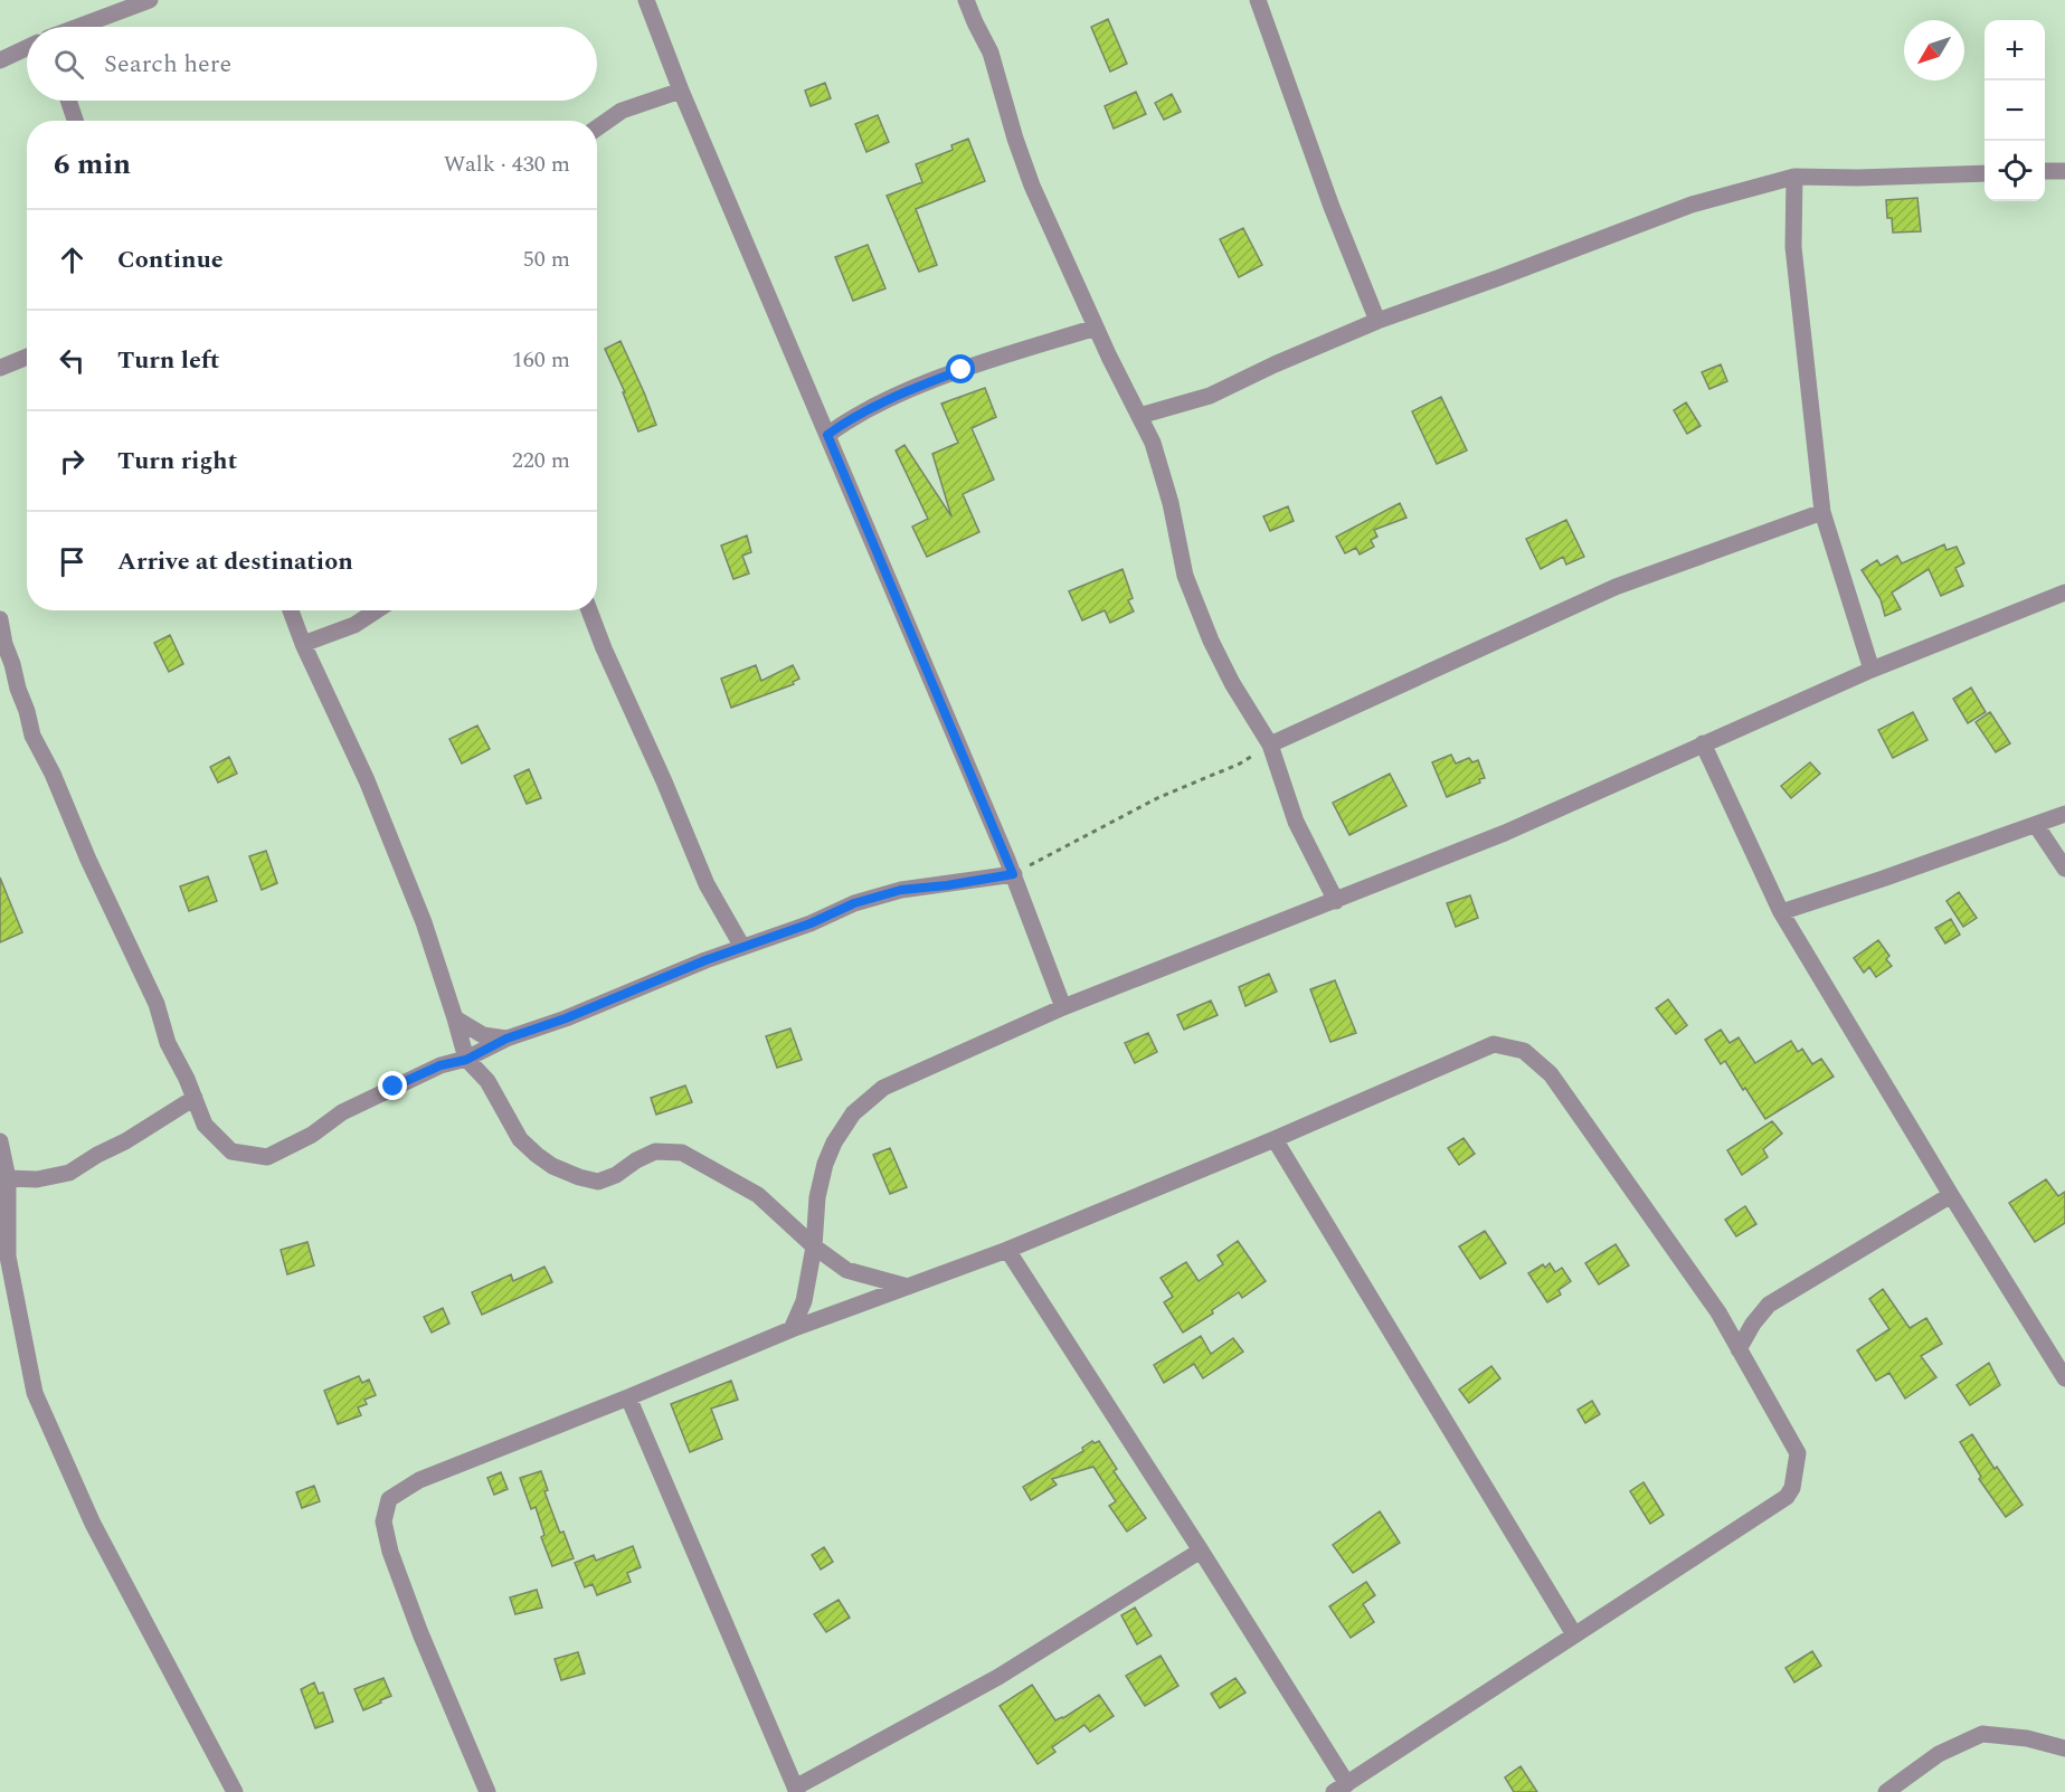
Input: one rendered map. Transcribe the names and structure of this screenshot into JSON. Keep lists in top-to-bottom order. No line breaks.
{"north":"bottom left","page":{"map_buttons":["+","−"],"search":"Search here","heading":["6 min","Walk · 430 m"],"list":[["Continue","50 m"],["Turn left","160 m"],["Turn right","220 m"],"Arrive at destination"]}}
